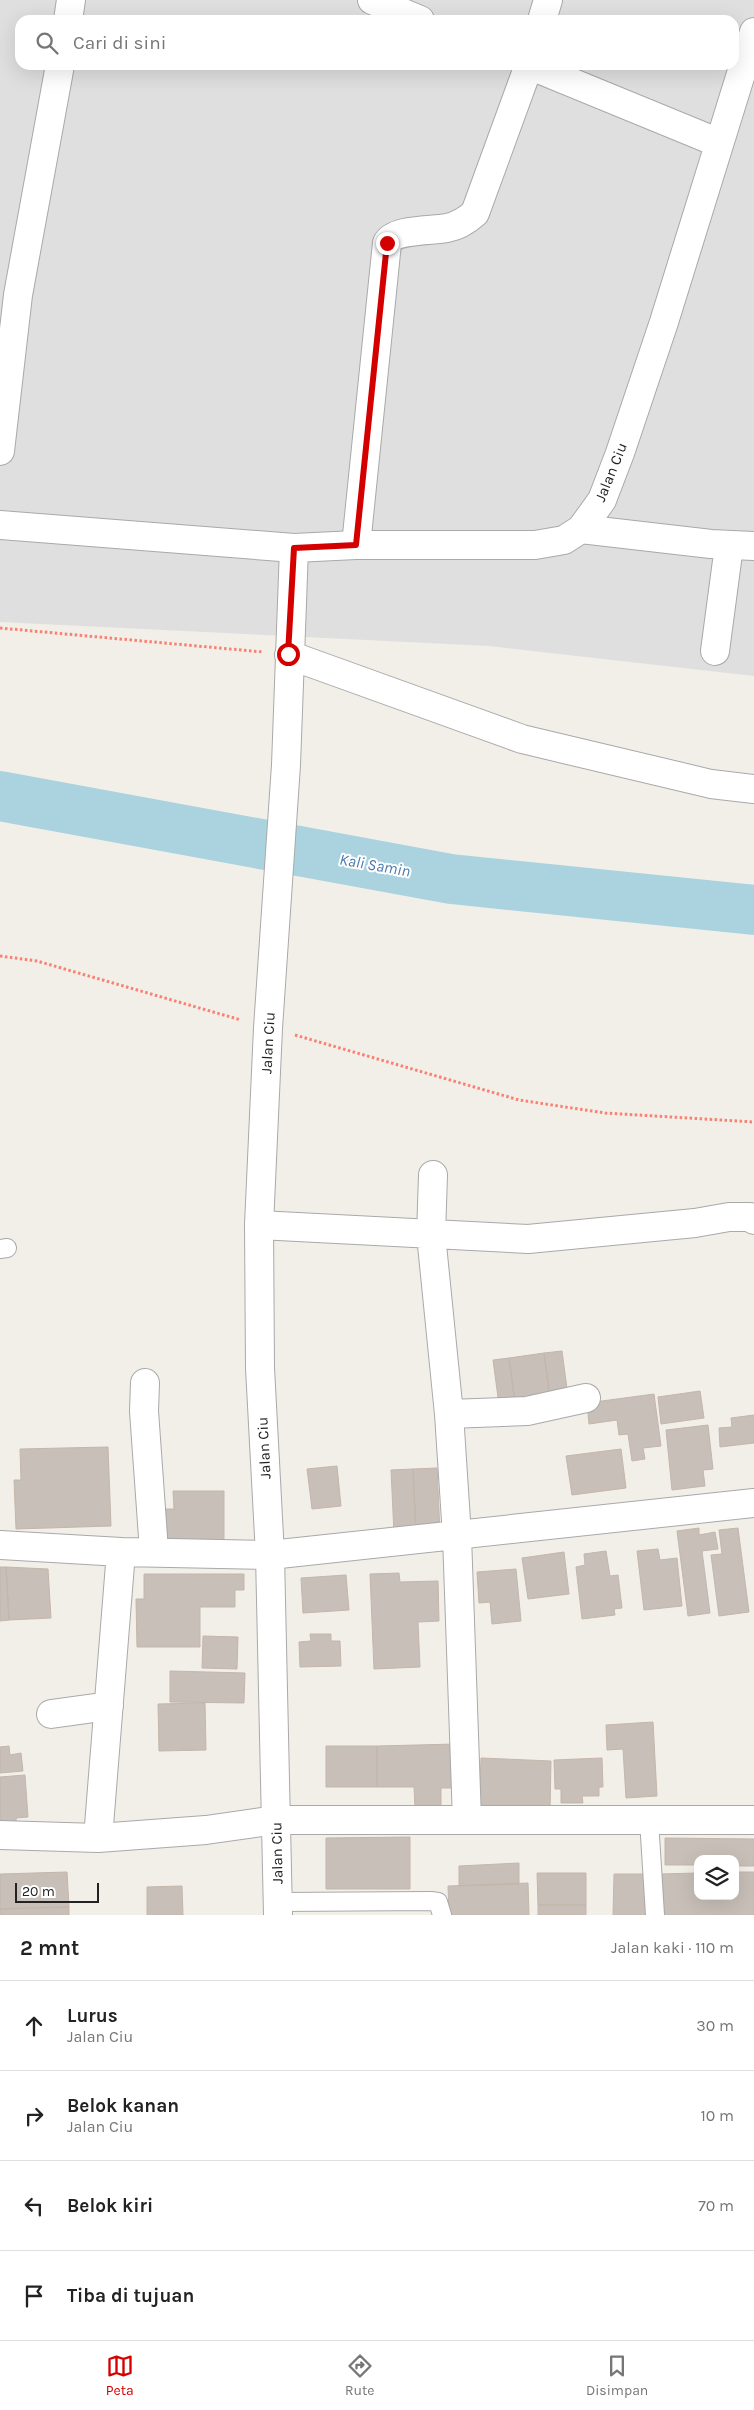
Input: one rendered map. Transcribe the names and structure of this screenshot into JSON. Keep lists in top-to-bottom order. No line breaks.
{"streets":{"street":["Jalan Ciu"]},"water":["Kali Samin"],"scale_bar":"20 m","page":{"search":"Cari di sini","scale":"20 m","heading":["2 mnt","Jalan kaki · 110 m"],"list":[["Lurus","Jalan Ciu","30 m"],["Belok kanan","Jalan Ciu","10 m"],["Belok kiri","70 m"],"Tiba di tujuan"],"nav":["Peta","Rute","Disimpan"]}}
